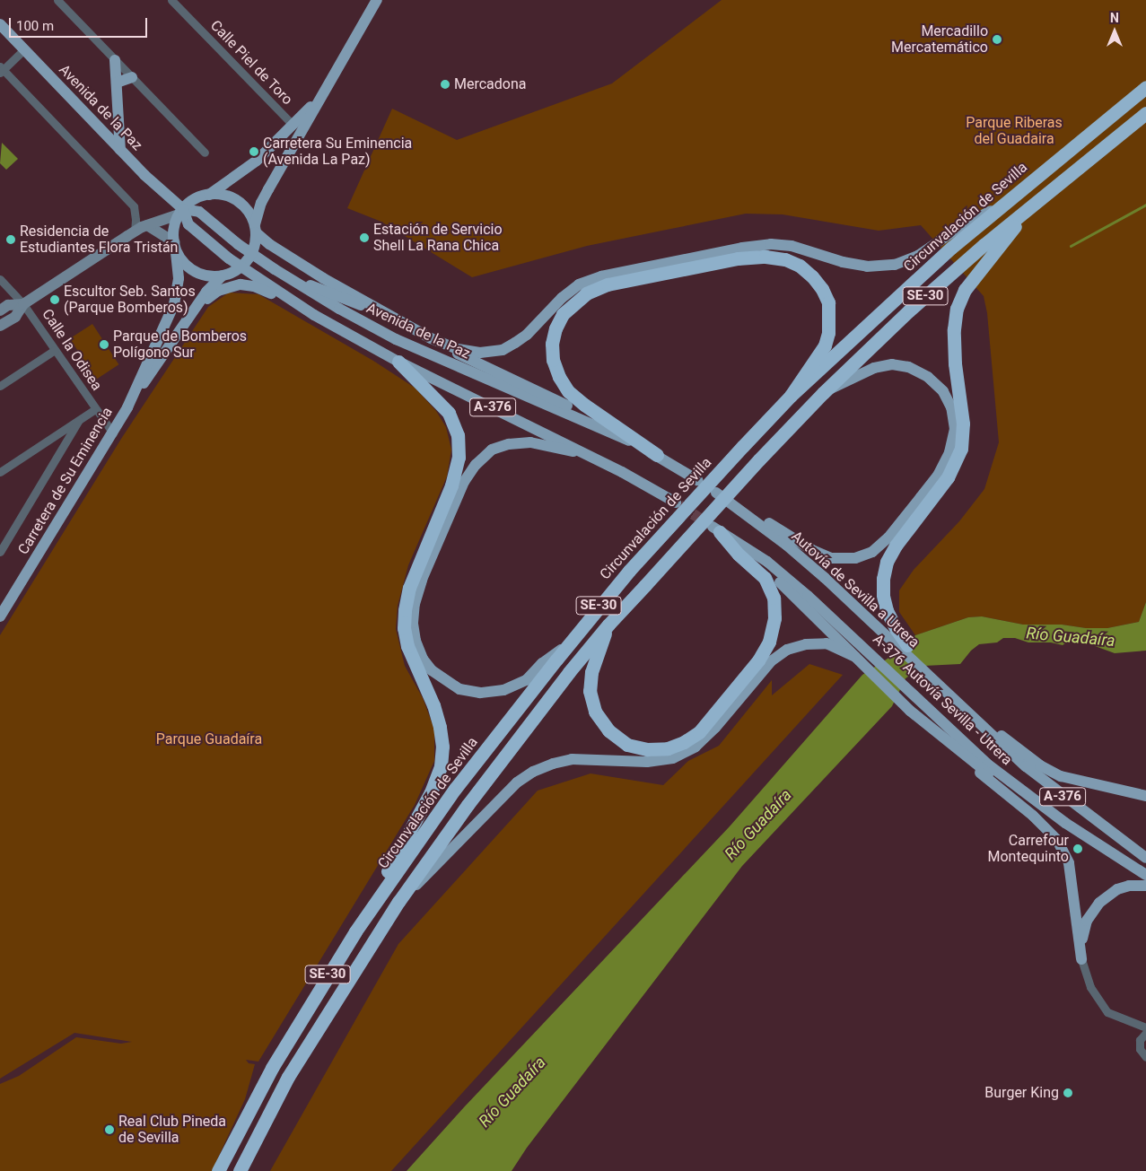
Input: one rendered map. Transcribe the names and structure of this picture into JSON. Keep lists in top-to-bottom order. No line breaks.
{"streets":{"highway":["Circunvalación de Sevilla","SE-30"],"main road":["Avenida de la Paz","A-376","Carretera de Su Eminencia","Autovía de Sevilla a Utrera","A-376 Autovía Sevilla - Utrera"],"street":["Calle Piel de Toro","Calle la Odisea"]},"crossings":[["Avenida de la Paz","A-376"],["Avenida de la Paz","Carretera de Su Eminencia"],["Calle la Odisea","Carretera de Su Eminencia"],["A-376","A-376 Autovía Sevilla - Utrera"],["Autovía de Sevilla a Utrera","A-376 Autovía Sevilla - Utrera"]],"water":["Río Guadaíra"],"parks":["Parque Riberas del Guadaira","Parque Guadaíra"],"places":["Mercadillo Mercatemático","Mercadona","Carretera Su Eminencia (Avenida La Paz)","Estación de Servicio Shell La Rana Chica","Residencia de Estudiantes Flora Tristán","Escultor Seb. Santos (Parque Bomberos)","Parque de Bomberos Polígono Sur","Carrefour Montequinto","Burger King","Real Club Pineda de Sevilla"],"scale_bar":"100 m","north":"top"}
